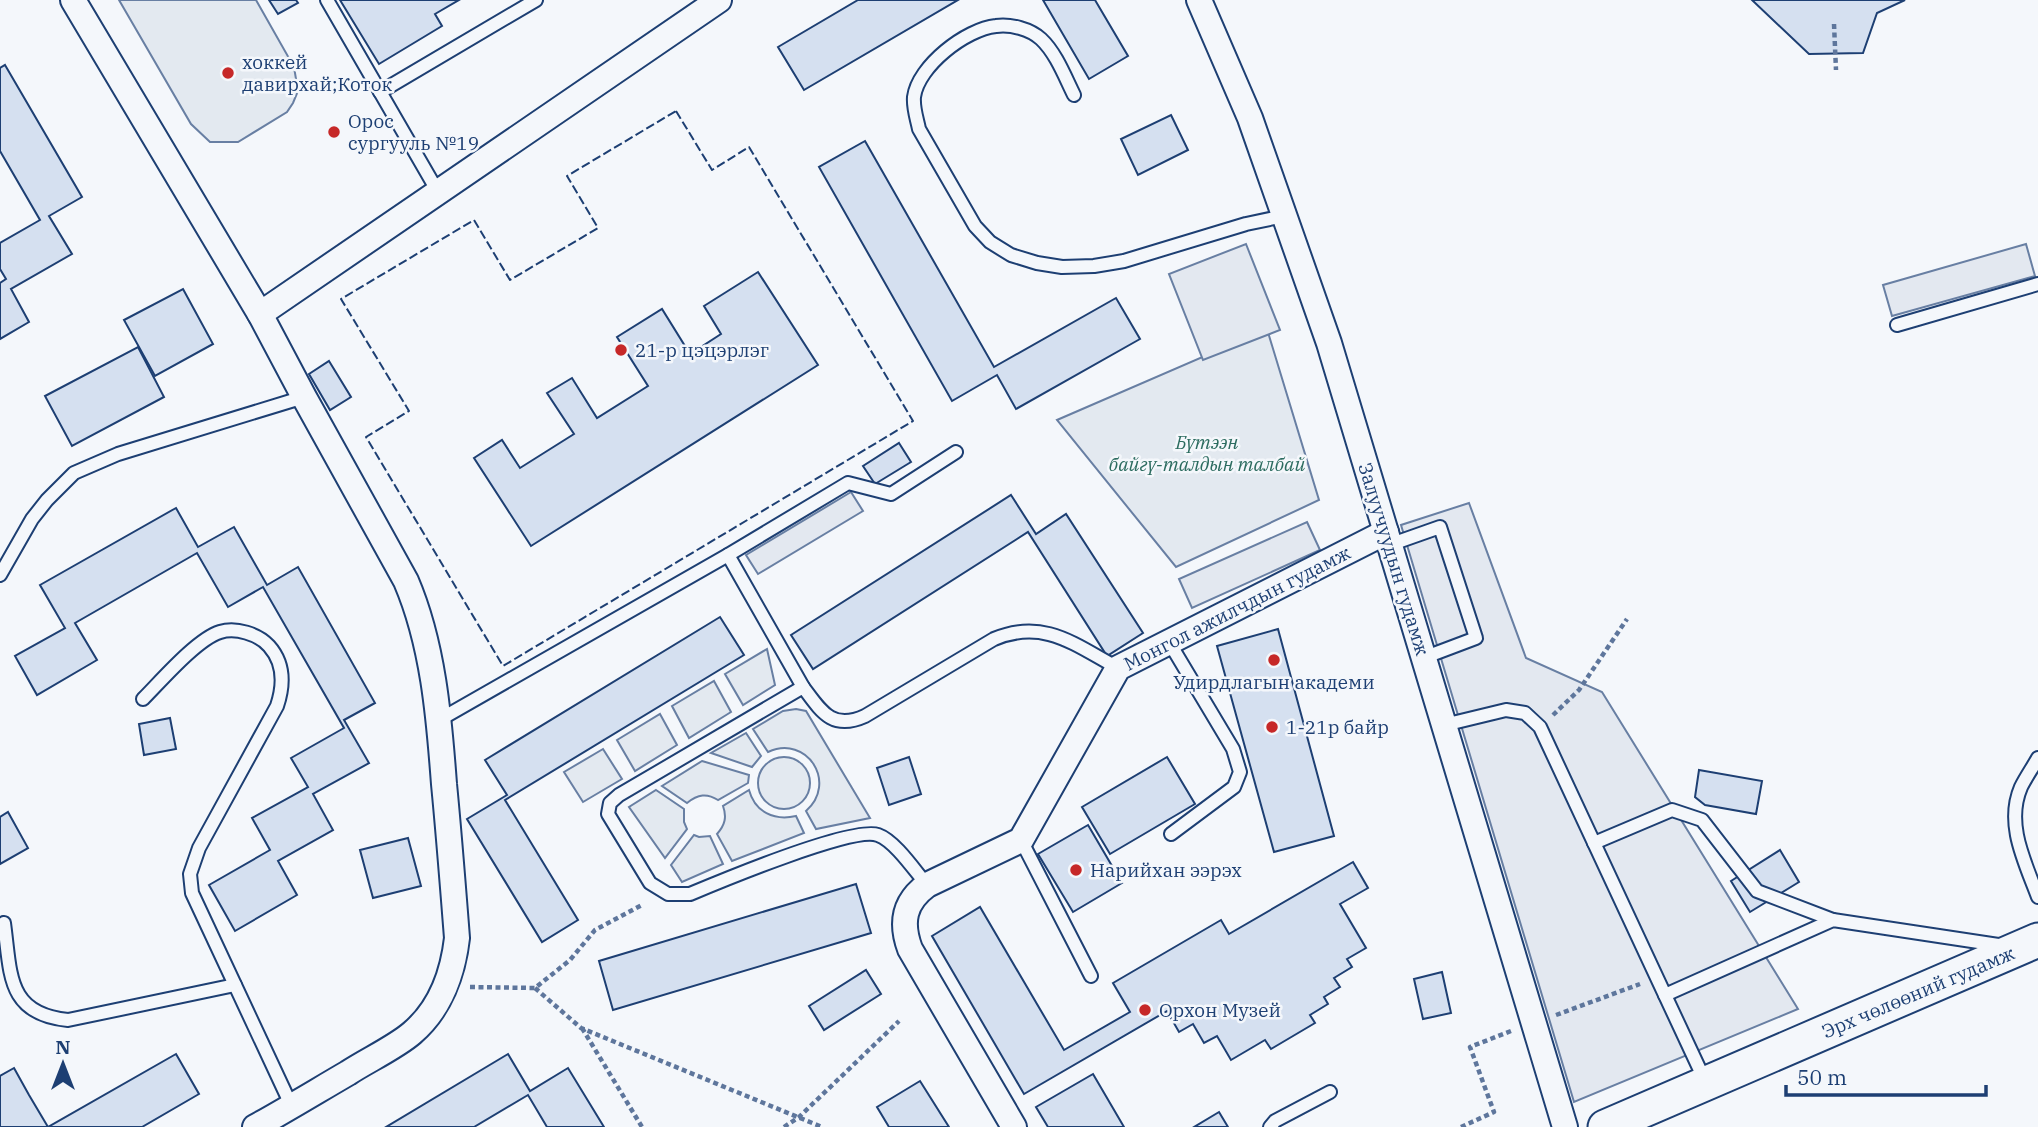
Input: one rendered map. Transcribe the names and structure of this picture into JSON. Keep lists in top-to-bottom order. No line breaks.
{"streets":{"main road":["Эрх чөлөөний гудамж"],"street":["Залуучуудын гудамж","Монгол ажилчдын гудамж"]},"crossings":[["Залуучуудын гудамж","Монгол ажилчдын гудамж"]],"parks":["Бүтээн байгү-талдын талбай"],"places":["хоккей давирхай;Коток","Орос сургууль №19","21-р цэцэрлэг","Удирдлагын академи","1-21р байр","Нарийхан ээрэх","Орхон Myзей"],"scale_bar":"50 m","north":"top"}
